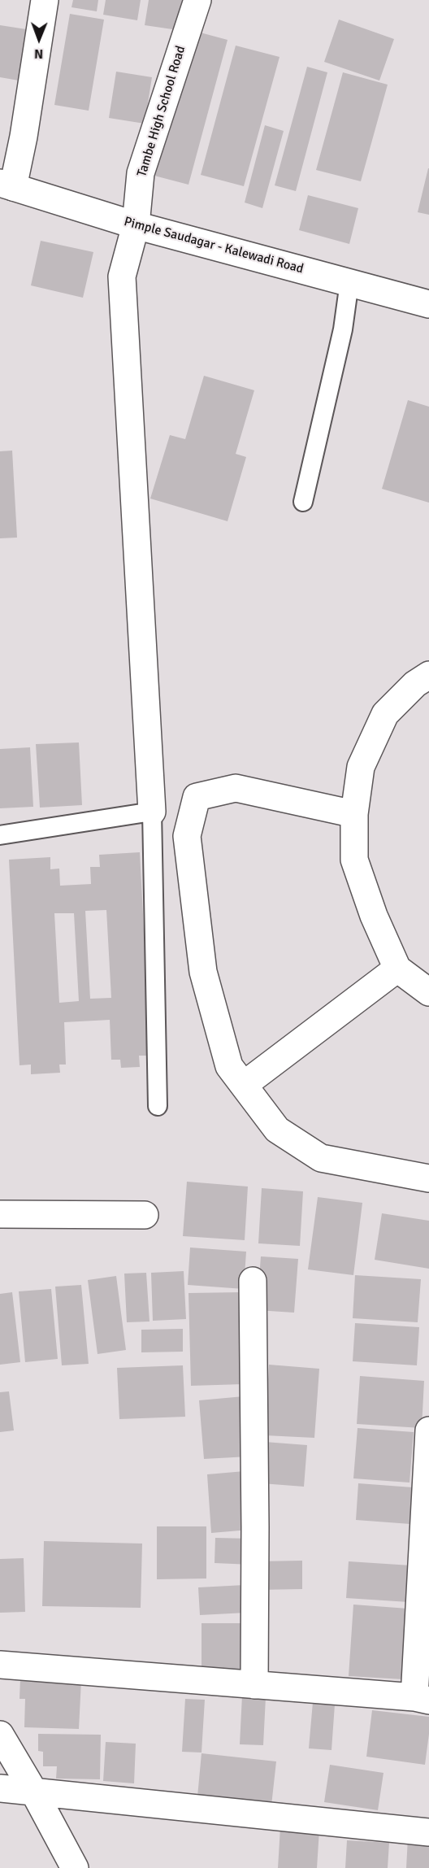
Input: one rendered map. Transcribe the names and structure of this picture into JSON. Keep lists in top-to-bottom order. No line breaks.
{"streets":{"street":["Tambe High School Road","Pimple Saudagar - Kalewadi Road"]},"crossings":[["Tambe High School Road","Pimple Saudagar - Kalewadi Road"]],"north":"bottom"}
